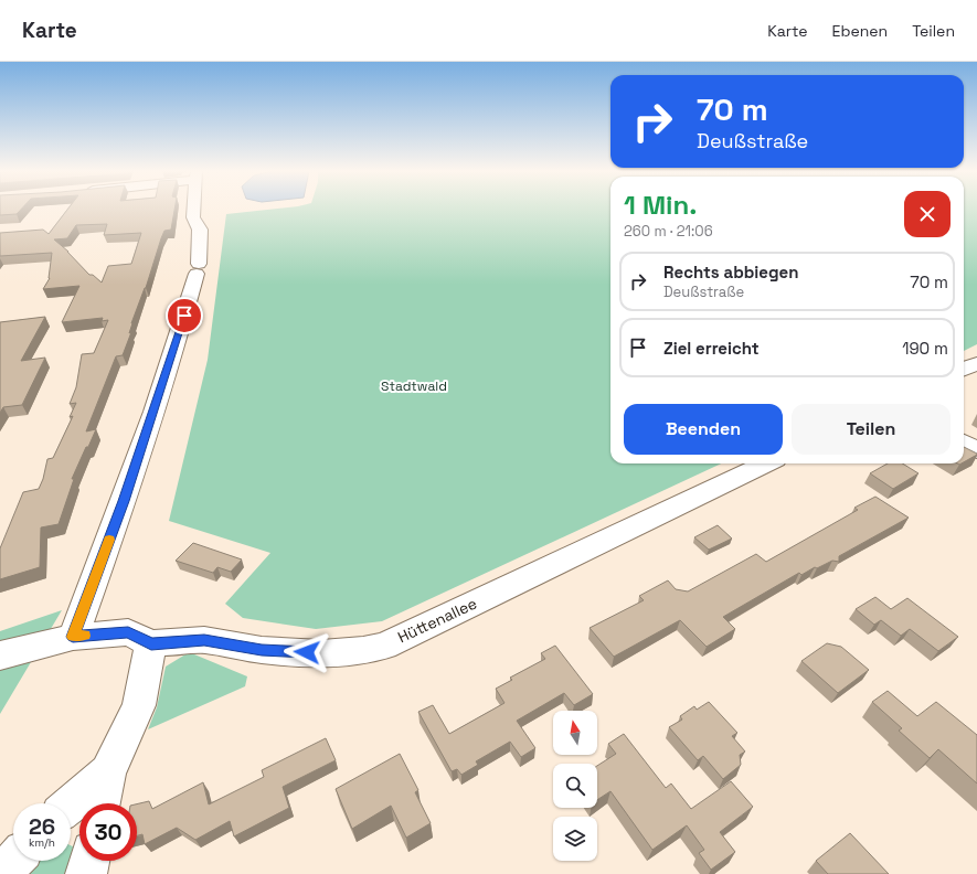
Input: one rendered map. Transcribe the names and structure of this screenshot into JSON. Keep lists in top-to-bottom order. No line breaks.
{"streets":{"street":["Hüttenallee"]},"parks":["Stadtwald"],"north":"top","page":{"header":"Karte","nav":["Karte","Ebenen","Teilen"],"turn":["70 m","Deußstraße"],"heading":["1 Min.","260 m · 21:06"],"list":[{"name":"Rechts abbiegen","note":"Deußstraße","value":"70 m"},{"name":"Ziel erreicht","value":"190 m"}],"buttons":["Beenden","Teilen"],"speed":"26 km/h","limit":"30"}}
